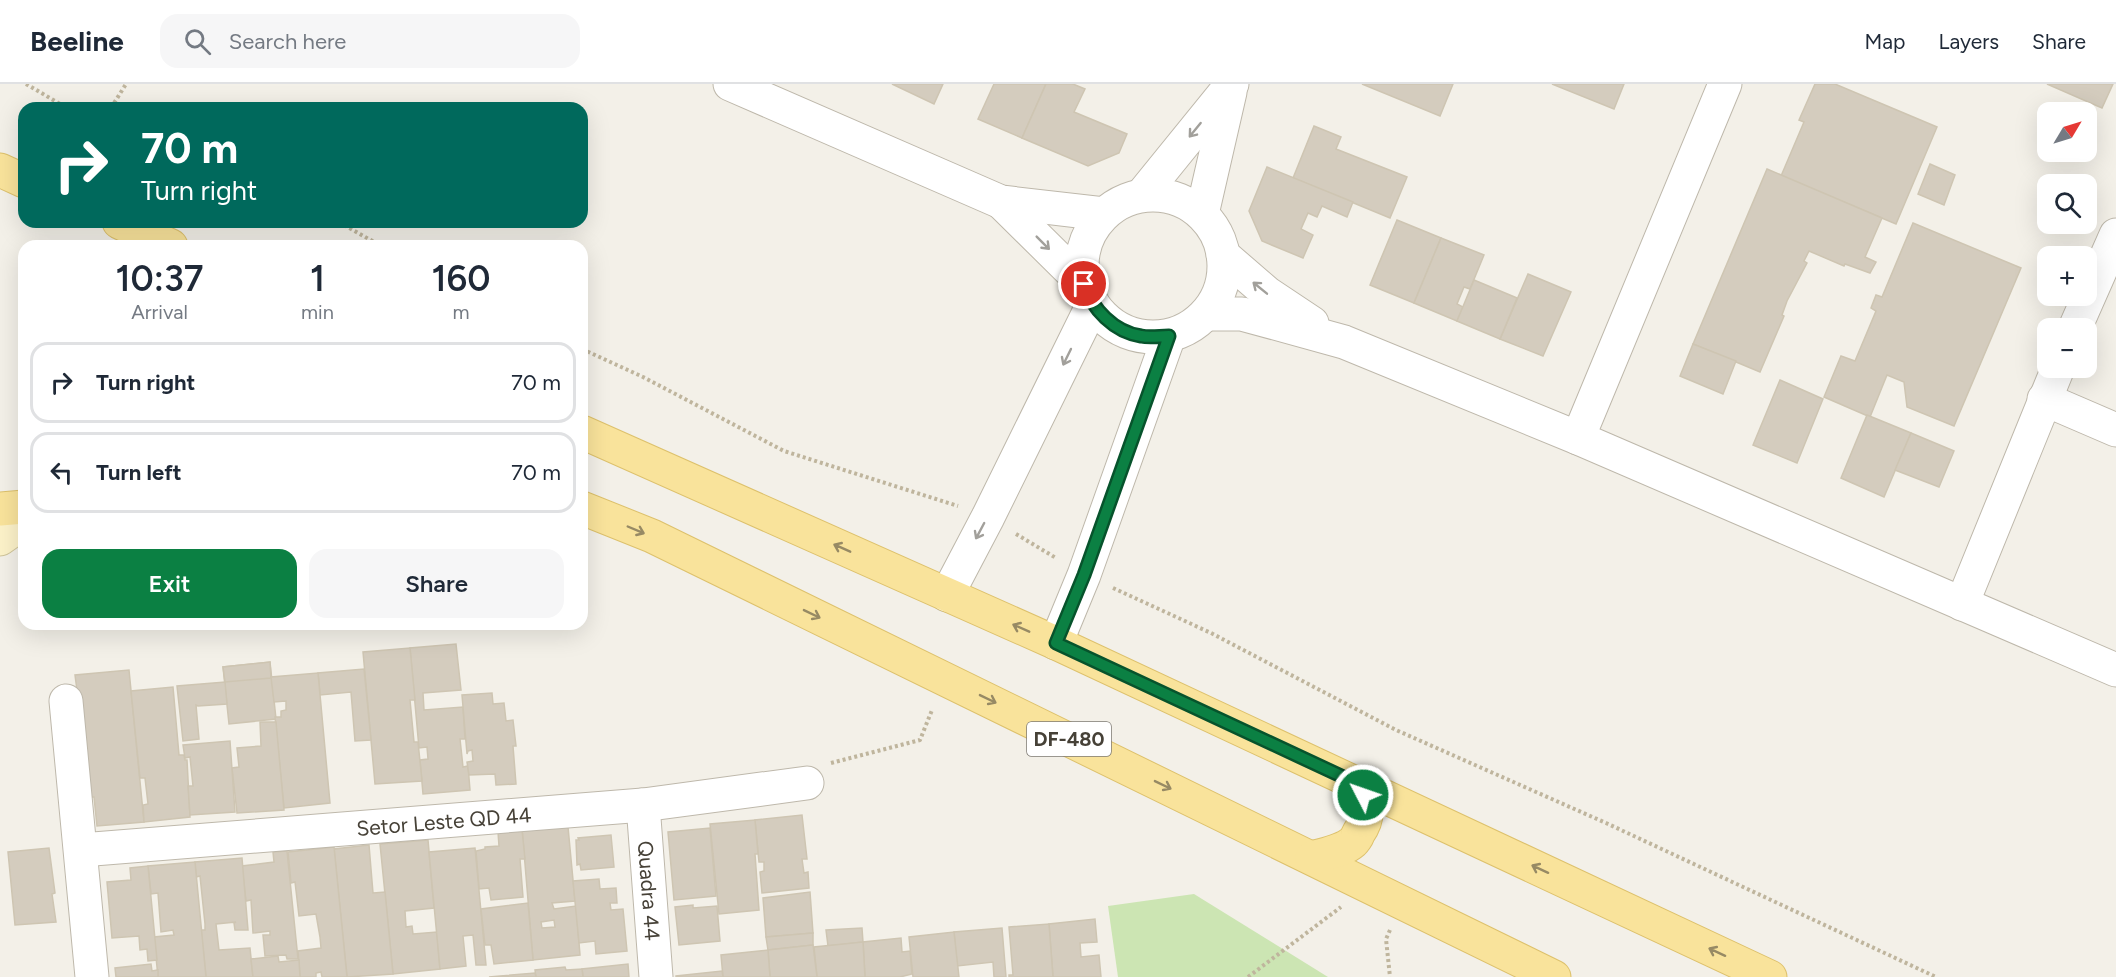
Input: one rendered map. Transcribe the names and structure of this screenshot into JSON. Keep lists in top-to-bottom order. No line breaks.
{"streets":{"main road":["DF-480"],"street":["Setor Leste QD 44","Quadra 44"]},"crossings":[["Setor Leste QD 44","Quadra 44"]],"north":"top right","page":{"header":"Beeline","search":"Search here","nav":["Map","Layers","Share"],"map_buttons":["+","−"],"turn":["70 m","Turn right"],"eta":["10:37","Arrival","1","min","160","m"],"list":[{"name":"Turn right","value":"70 m"},{"name":"Turn left","value":"70 m"}],"buttons":["Exit","Share"]}}
